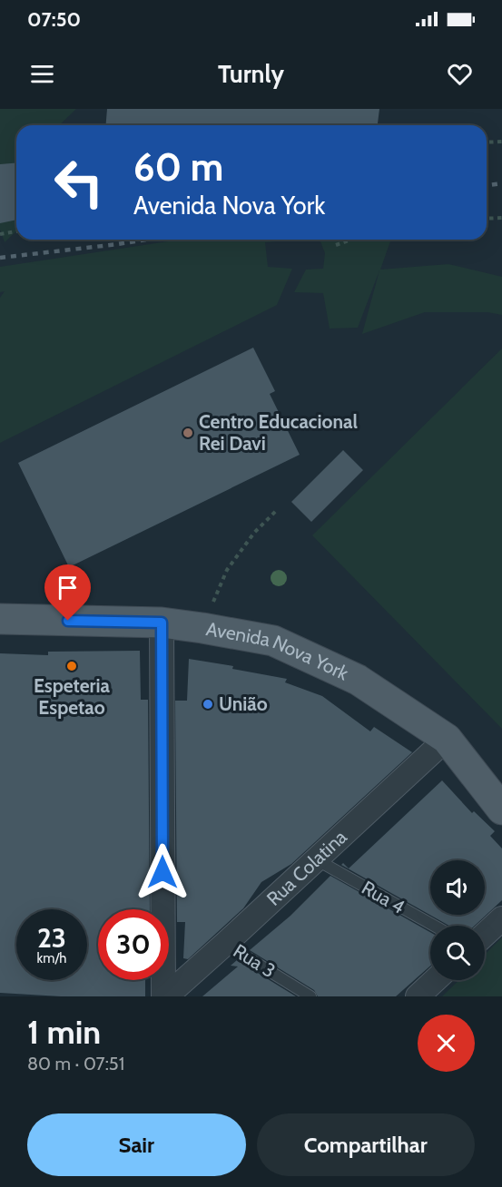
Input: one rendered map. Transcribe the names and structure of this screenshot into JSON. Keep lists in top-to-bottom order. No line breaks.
{"streets":{"main road":["Avenida Nova York"],"street":["Rua Colatina"],"lane":["Rua 4","Rua 3"]},"crossings":[["Avenida Nova York","Rua Colatina"],["Rua Colatina","Rua 4"],["Rua Colatina","Rua 3"]],"places":["Centro Educacional Rei Davi","Espeteria Espetao","União"],"page":{"status":"07:50","header":"Turnly","turn":["60 m","Avenida Nova York"],"speed":"23 km/h","limit":"30","heading":["1 min","80 m · 07:51"],"buttons":["Sair","Compartilhar"]}}
